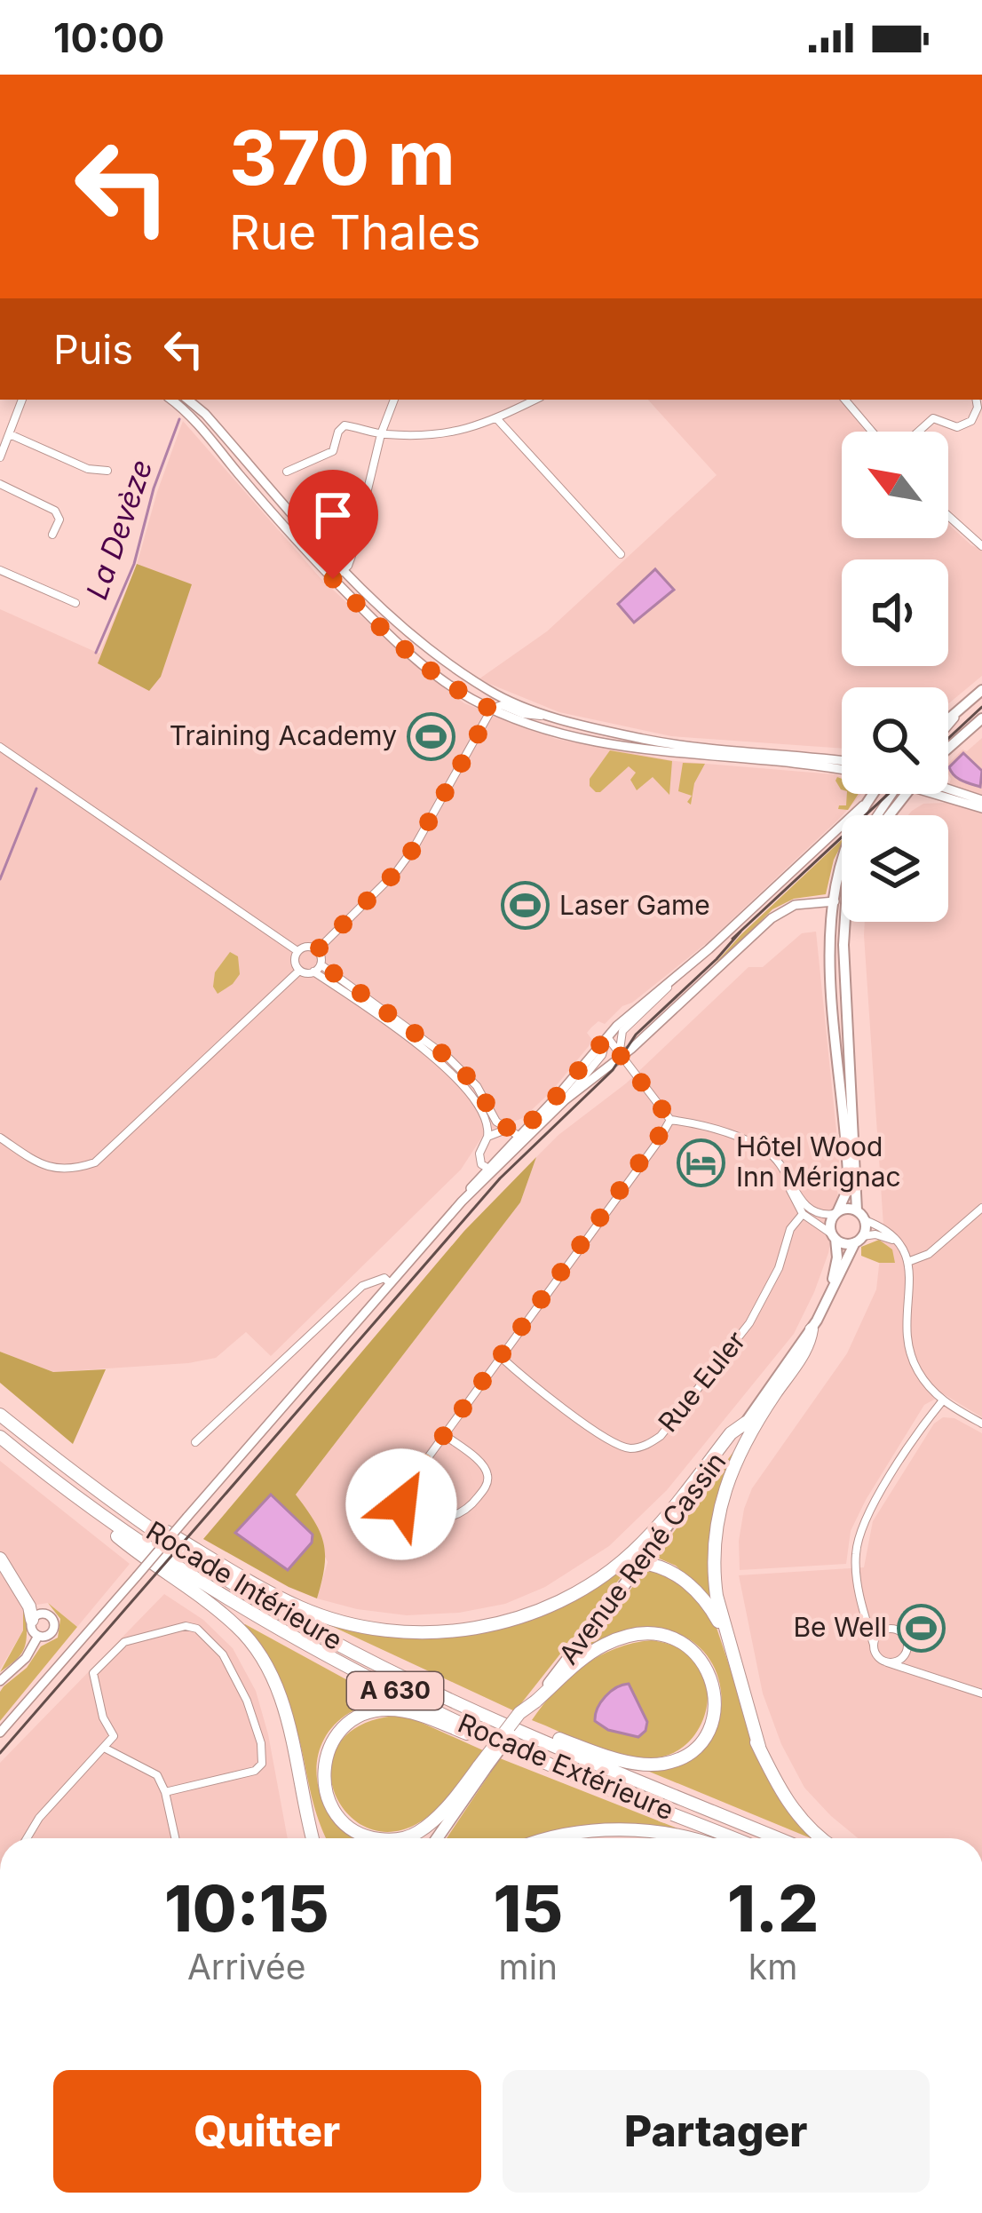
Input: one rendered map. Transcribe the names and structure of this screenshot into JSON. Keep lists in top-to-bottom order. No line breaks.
{"streets":{"highway":["Rocade Intérieure","A 630","Rocade Extérieure"],"main road":["Avenue René Cassin"],"street":["Rue Euler"]},"water":["La Devèze"],"places":{"sports":["Training Academy","Laser Game","Be Well"],"hotel":["Hôtel Wood Inn Mérignac"]},"north":"top left","page":{"status":"10:00","turn":["370 m","Rue Thales"],"then":"Puis","eta":["10:15","Arrivée","15","min","1.2","km"],"buttons":["Quitter","Partager"]}}
